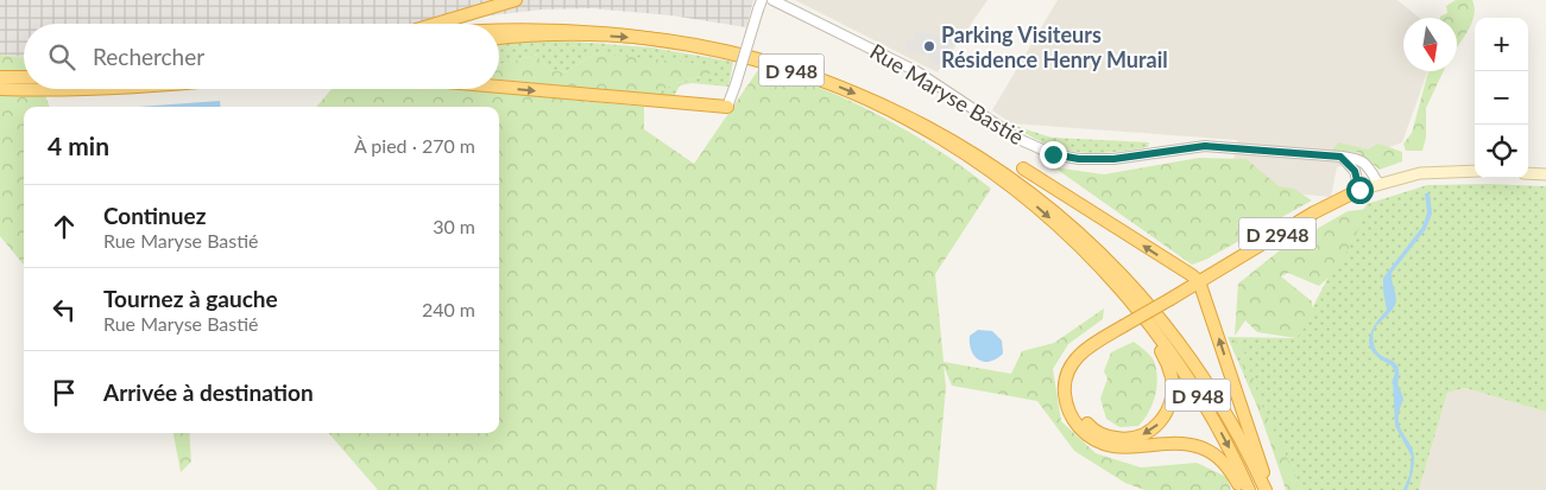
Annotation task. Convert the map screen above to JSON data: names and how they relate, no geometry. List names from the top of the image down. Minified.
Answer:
{"streets":{"highway":["D 948","D 2948"],"street":["Rue Maryse Bastié"]},"crossings":[["D 948","D 2948"],["Rue Maryse Bastié","D 2948"]],"places":["Parking Visiteurs Résidence Henry Murail"],"north":"bottom","page":{"map_buttons":["+","−"],"search":"Rechercher","heading":["4 min","À pied · 270 m"],"list":[["Continuez","Rue Maryse Bastié","30 m"],["Tournez à gauche","Rue Maryse Bastié","240 m"],"Arrivée à destination"]}}
